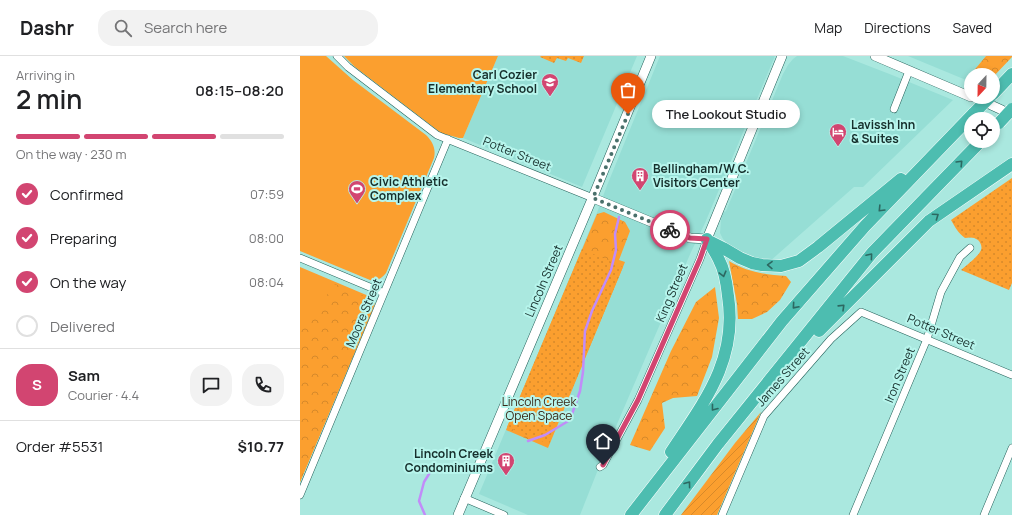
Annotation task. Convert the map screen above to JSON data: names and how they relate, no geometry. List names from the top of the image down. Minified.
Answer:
{"streets":{"street":["Potter Street","Lincoln Street","King Street","Moore Street","Iron Street","James Street"]},"crossings":[["Potter Street","Lincoln Street"],["Potter Street","King Street"],["Potter Street","Moore Street"],["Potter Street","Iron Street"],["Potter Street","James Street"]],"parks":["Lincoln Creek Open Space"],"places":{"school or university":["Carl Cozier Elementary School"],"other":["The Lookout Studio"],"hotel":["Lavissh Inn & Suites"],"building":["Bellingham/W.C. Visitors Center","Lincoln Creek Condominiums"],"sports":["Civic Athletic Complex"]},"north":"bottom","page":{"header":"Dashr","search":"Search here","nav":["Map","Directions","Saved"],"heading":["2 min","Arriving in","08:15–08:20"],"panel":["Sam","Courier · 4.4","Order #5531","$10.77"],"bubble":"The Lookout Studio","bar":"On the way · 230 m","list":[["Confirmed","07:59"],["Preparing","08:00"],["On the way","08:04"],"Delivered"],"round":"S"}}
